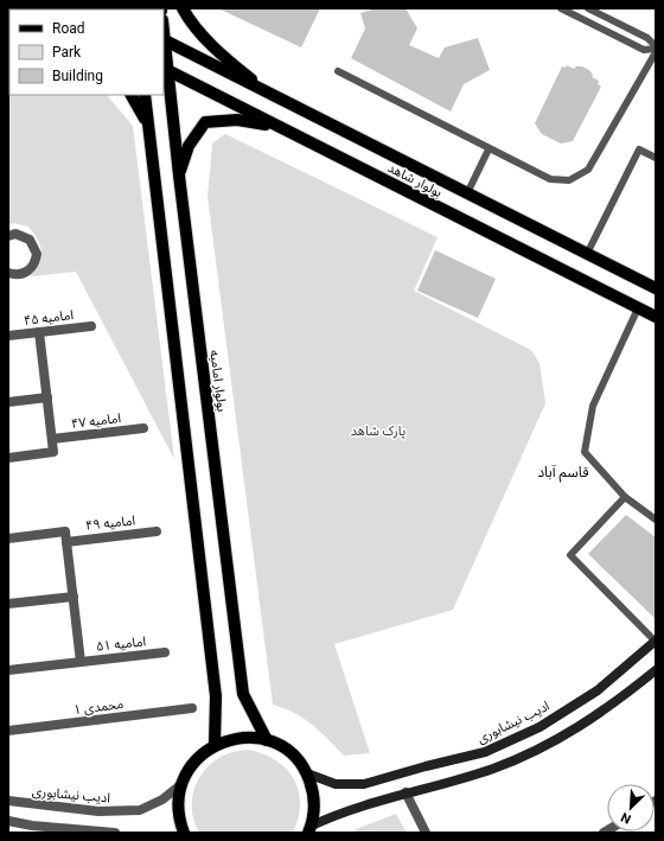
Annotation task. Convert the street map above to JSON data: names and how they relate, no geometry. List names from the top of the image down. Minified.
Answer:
{"streets":{"main road":["بولوار شاهد","بولوار امامیه","ادیب نیشابوری"],"street":["امامیه ۴۵","امامیه ۴۷","امامیه ۴۹","امامیه ۵۱","محمدی ۱"]},"crossings":[["بولوار شاهد","بولوار امامیه"]],"districts":["قاسم آباد"],"parks":["پارک شاهد"],"legend":["Road","Park","Building"],"north":"bottom left"}
